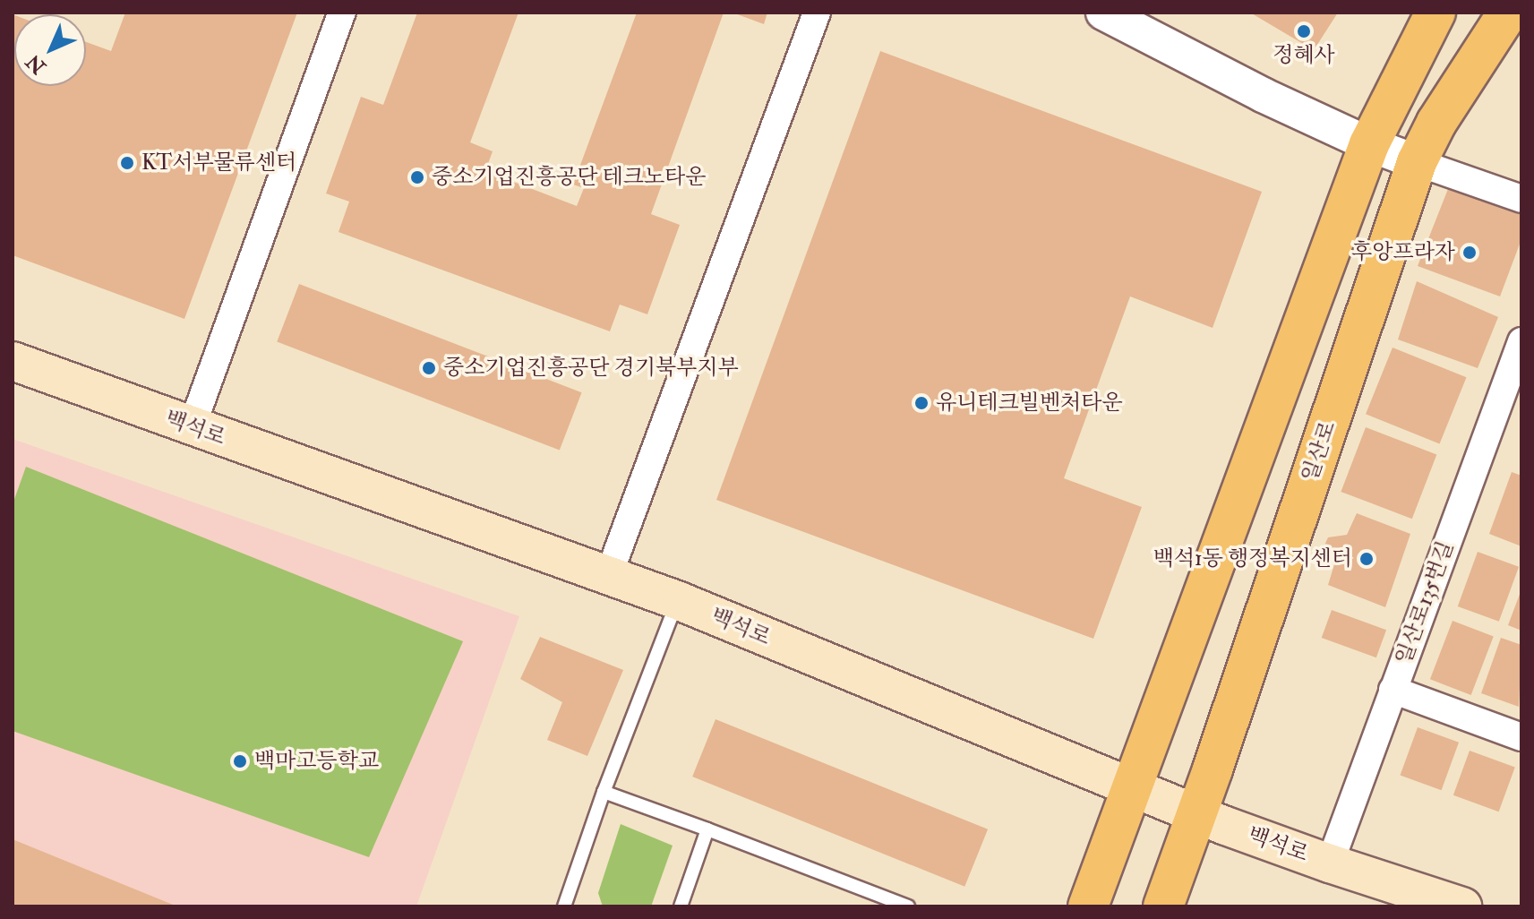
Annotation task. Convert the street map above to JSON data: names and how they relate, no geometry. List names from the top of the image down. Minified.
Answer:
{"streets":{"main road":["백석로","일산로"],"street":["일산로135번길"]},"crossings":[["백석로","일산로"],["백석로","일산로135번길"]],"places":["정혜사","KT서부물류센터","중소기업진흥공단 테크노타운","후앙프라자","중소기업진흥공단 경기북부지부","유니테크빌벤처타운","백석1동 행정복지센터","백마고등학교"],"north":"bottom left"}
